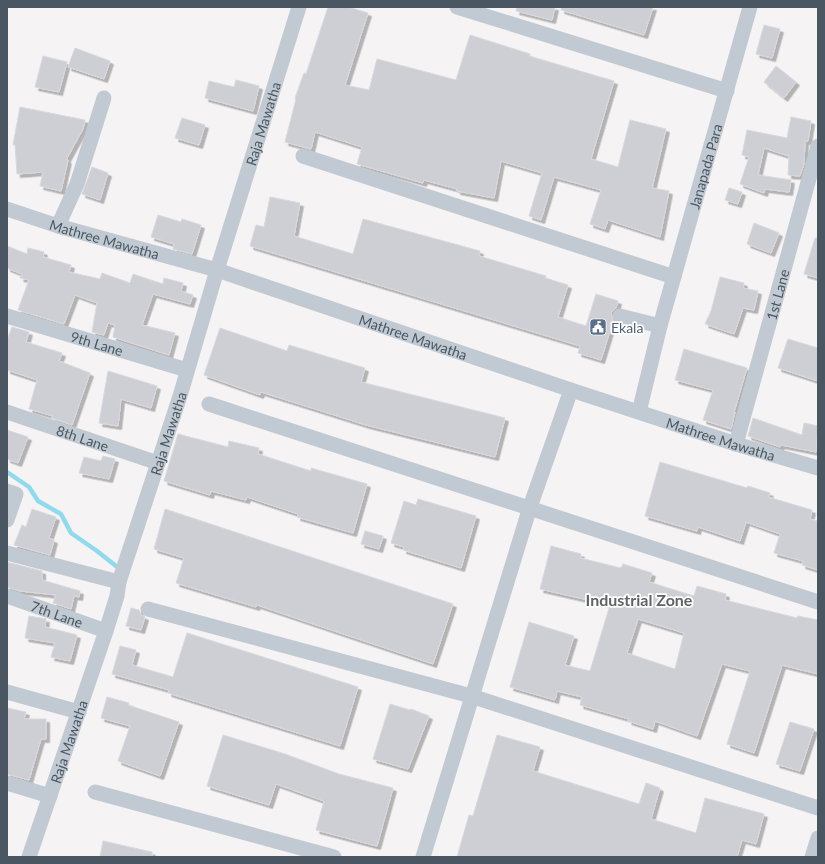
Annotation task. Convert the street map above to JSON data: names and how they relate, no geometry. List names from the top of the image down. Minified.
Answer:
{"streets":{"street":["Raja Mawatha","Janapada Para","Mathree Mawatha","1st Lane","9th Lane","8th Lane","7th Lane"]},"crossings":[["Raja Mawatha","Mathree Mawatha"],["Raja Mawatha","9th Lane"],["Raja Mawatha","8th Lane"],["Raja Mawatha","7th Lane"],["Janapada Para","Mathree Mawatha"],["Mathree Mawatha","1st Lane"]],"districts":["Industrial Zone"],"places":{"public building":["Ekala"]}}
